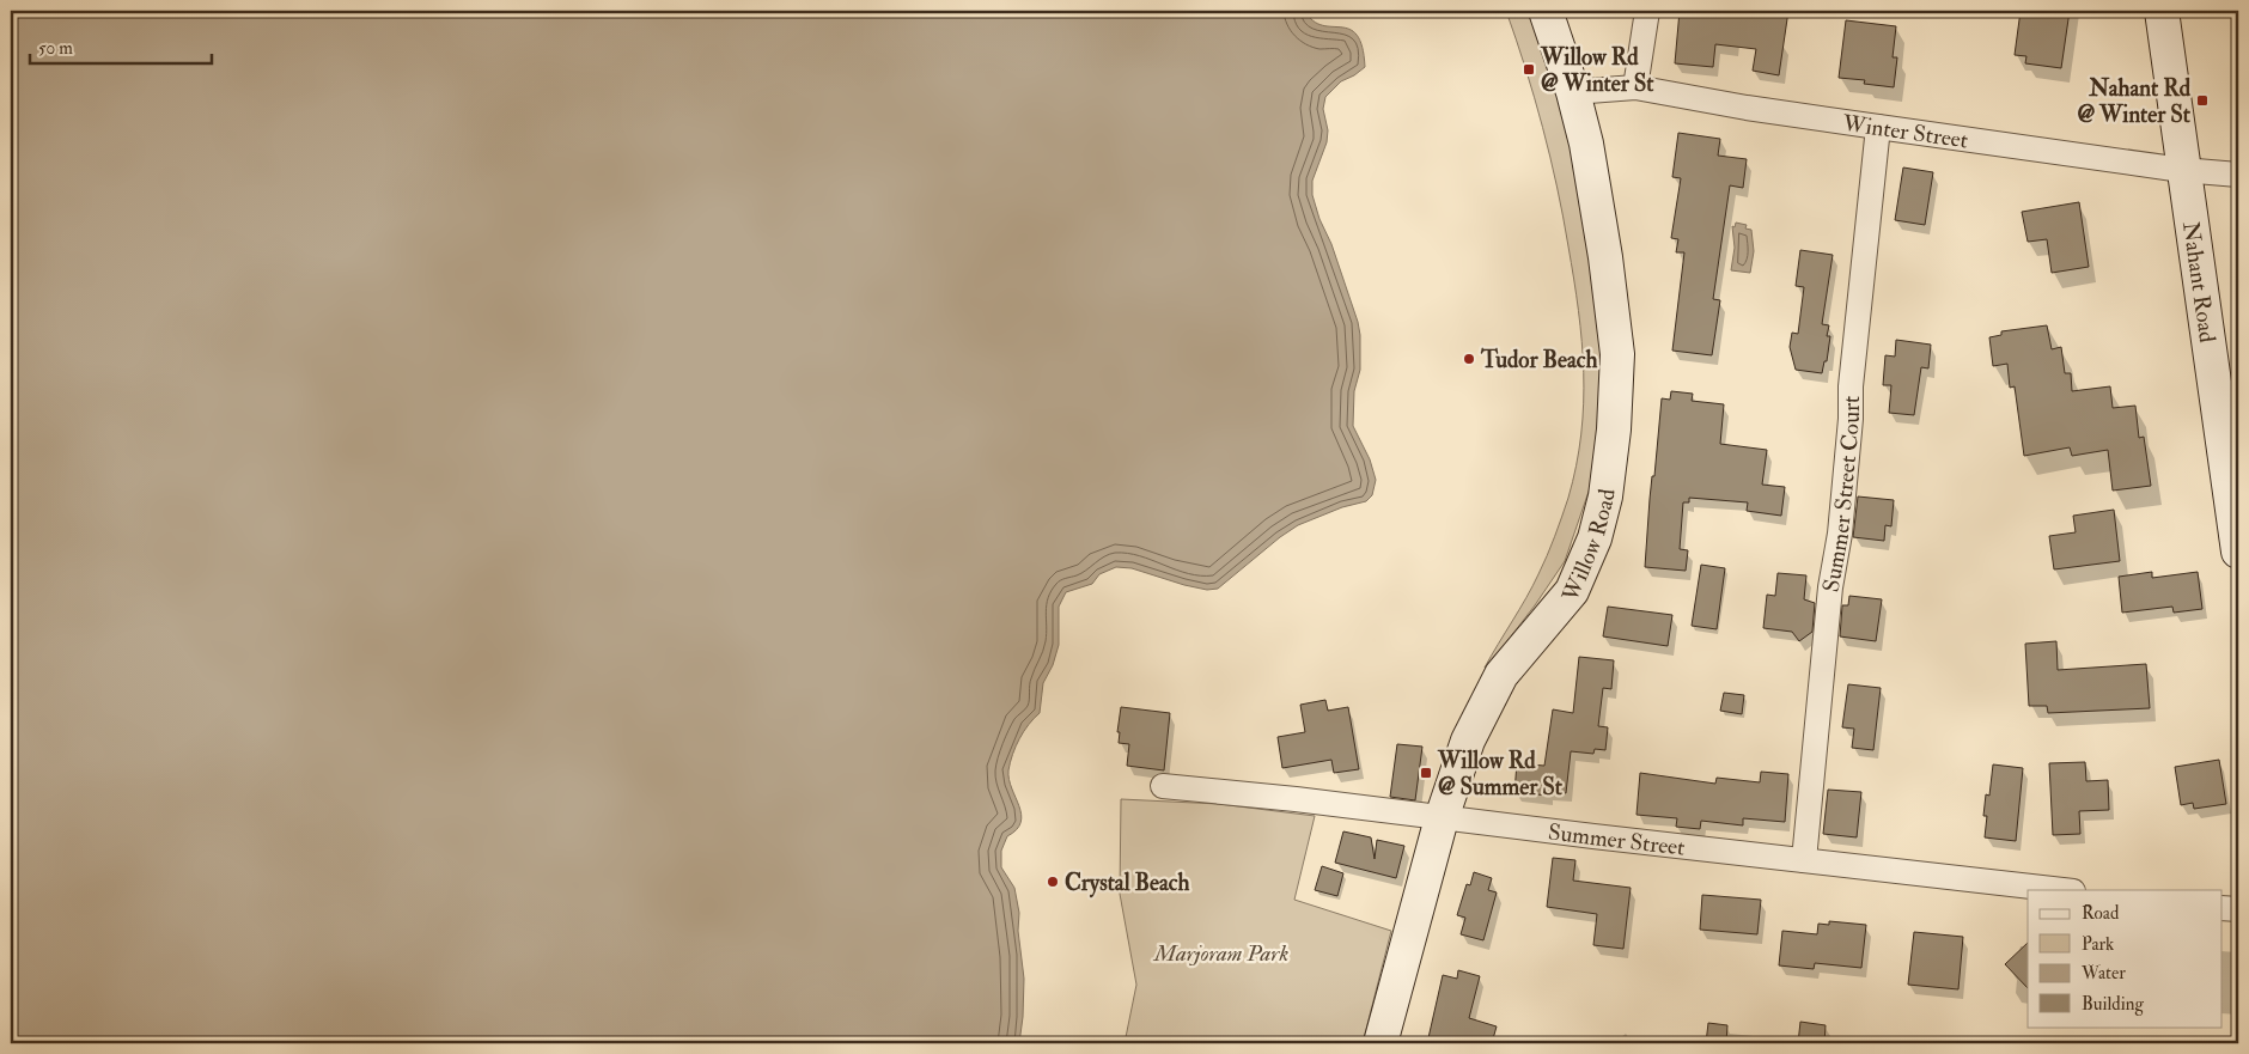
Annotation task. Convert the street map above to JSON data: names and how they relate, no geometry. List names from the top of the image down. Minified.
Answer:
{"streets":{"main road":["Nahant Road","Willow Road"],"street":["Winter Street","Summer Street Court","Summer Street"]},"crossings":[["Winter Street","Nahant Road"],["Winter Street","Summer Street Court"],["Winter Street","Willow Road"],["Summer Street Court","Summer Street"],["Willow Road","Summer Street"]],"parks":["Marjoram Park"],"places":{"transit":["Willow Rd @ Winter St","Nahant Rd @ Winter St","Willow Rd @ Summer St"],"other":["Tudor Beach","Crystal Beach"]},"legend":["Road","Park","Water","Building"],"scale_bar":"50 m"}
